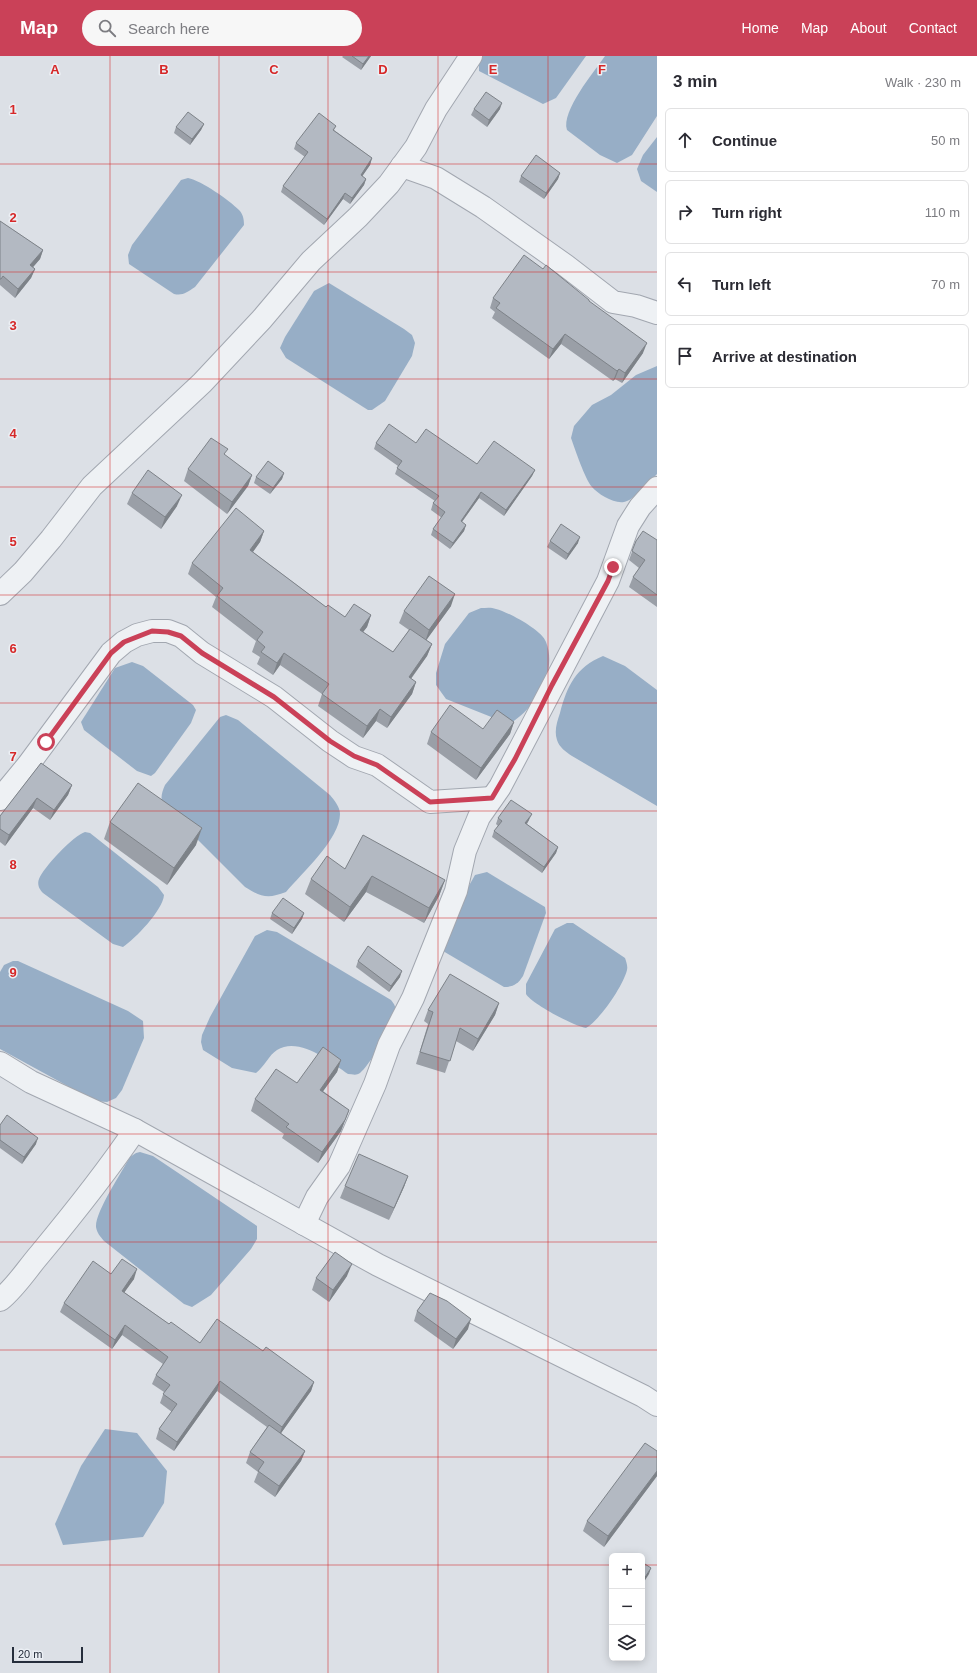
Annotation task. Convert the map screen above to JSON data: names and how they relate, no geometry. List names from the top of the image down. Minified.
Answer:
{"scale_bar":"20 m","page":{"header":"Map","search":"Search here","nav":["Home","Map","About","Contact"],"heading":["3 min","Walk · 230 m"],"list":[["Continue","50 m"],["Turn right","110 m"],["Turn left","70 m"],"Arrive at destination"],"map_buttons":["+","−"],"scale":"20 m"},"grid":{"columns":["A","B","C","D","E","F"],"rows":["1","2","3","4","5","6","7","8","9"]}}
